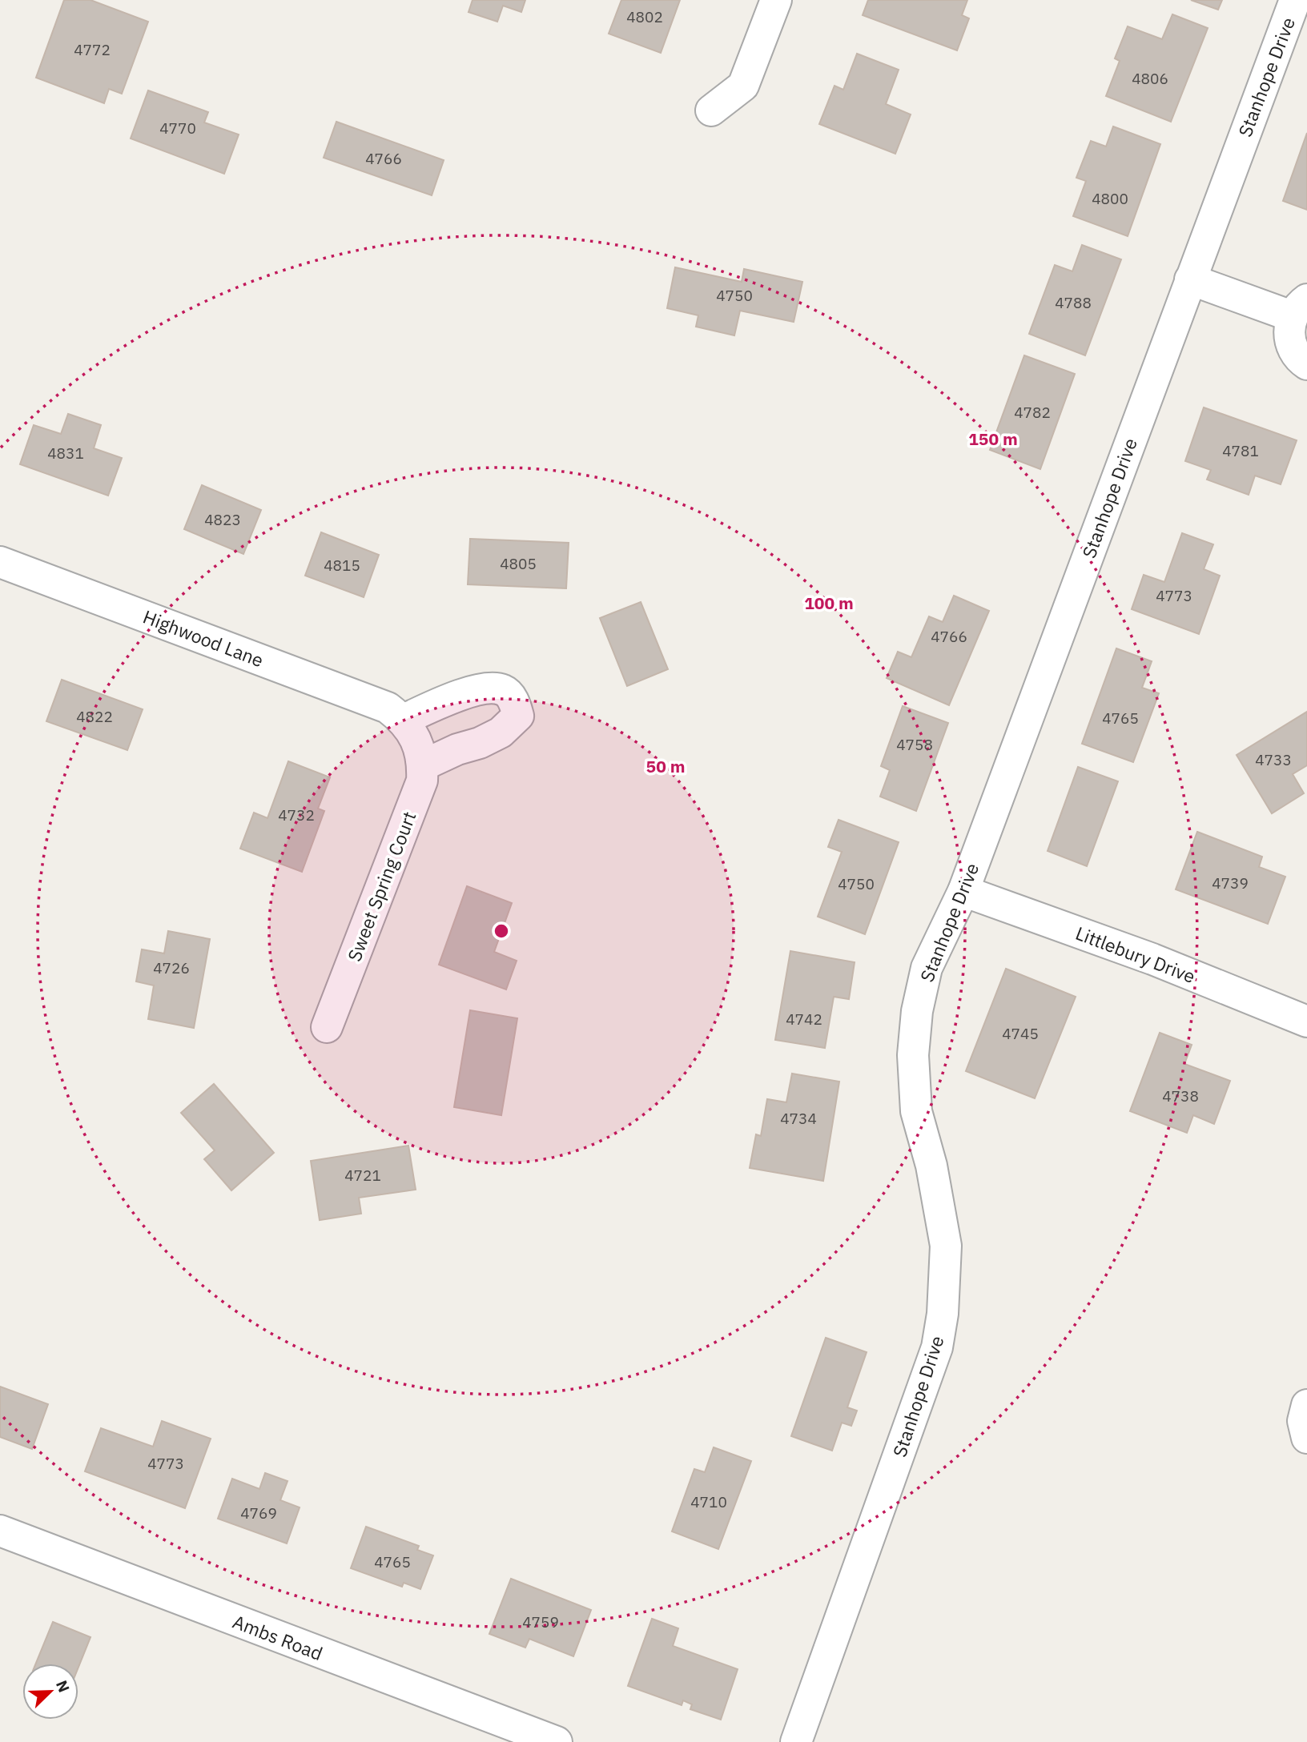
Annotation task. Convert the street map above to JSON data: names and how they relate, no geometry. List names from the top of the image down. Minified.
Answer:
{"streets":{"street":["Stanhope Drive","Highwood Lane","Sweet Spring Court","Littlebury Drive","Ambs Road"]},"crossings":[["Stanhope Drive","Littlebury Drive"],["Highwood Lane","Sweet Spring Court"]],"house_numbers":["4802","4772","4806","4770","4766","4800","4750","4788","4782","4781","4831","4823","4805","4815","4773","4766","4822","4765","4758","4733","4732","4739","4750","4726","4742","4745","4738","4734","4721","4773","4710","4769","4765","4759"],"north":"top right","rings":["150 m","100 m","50 m"]}
